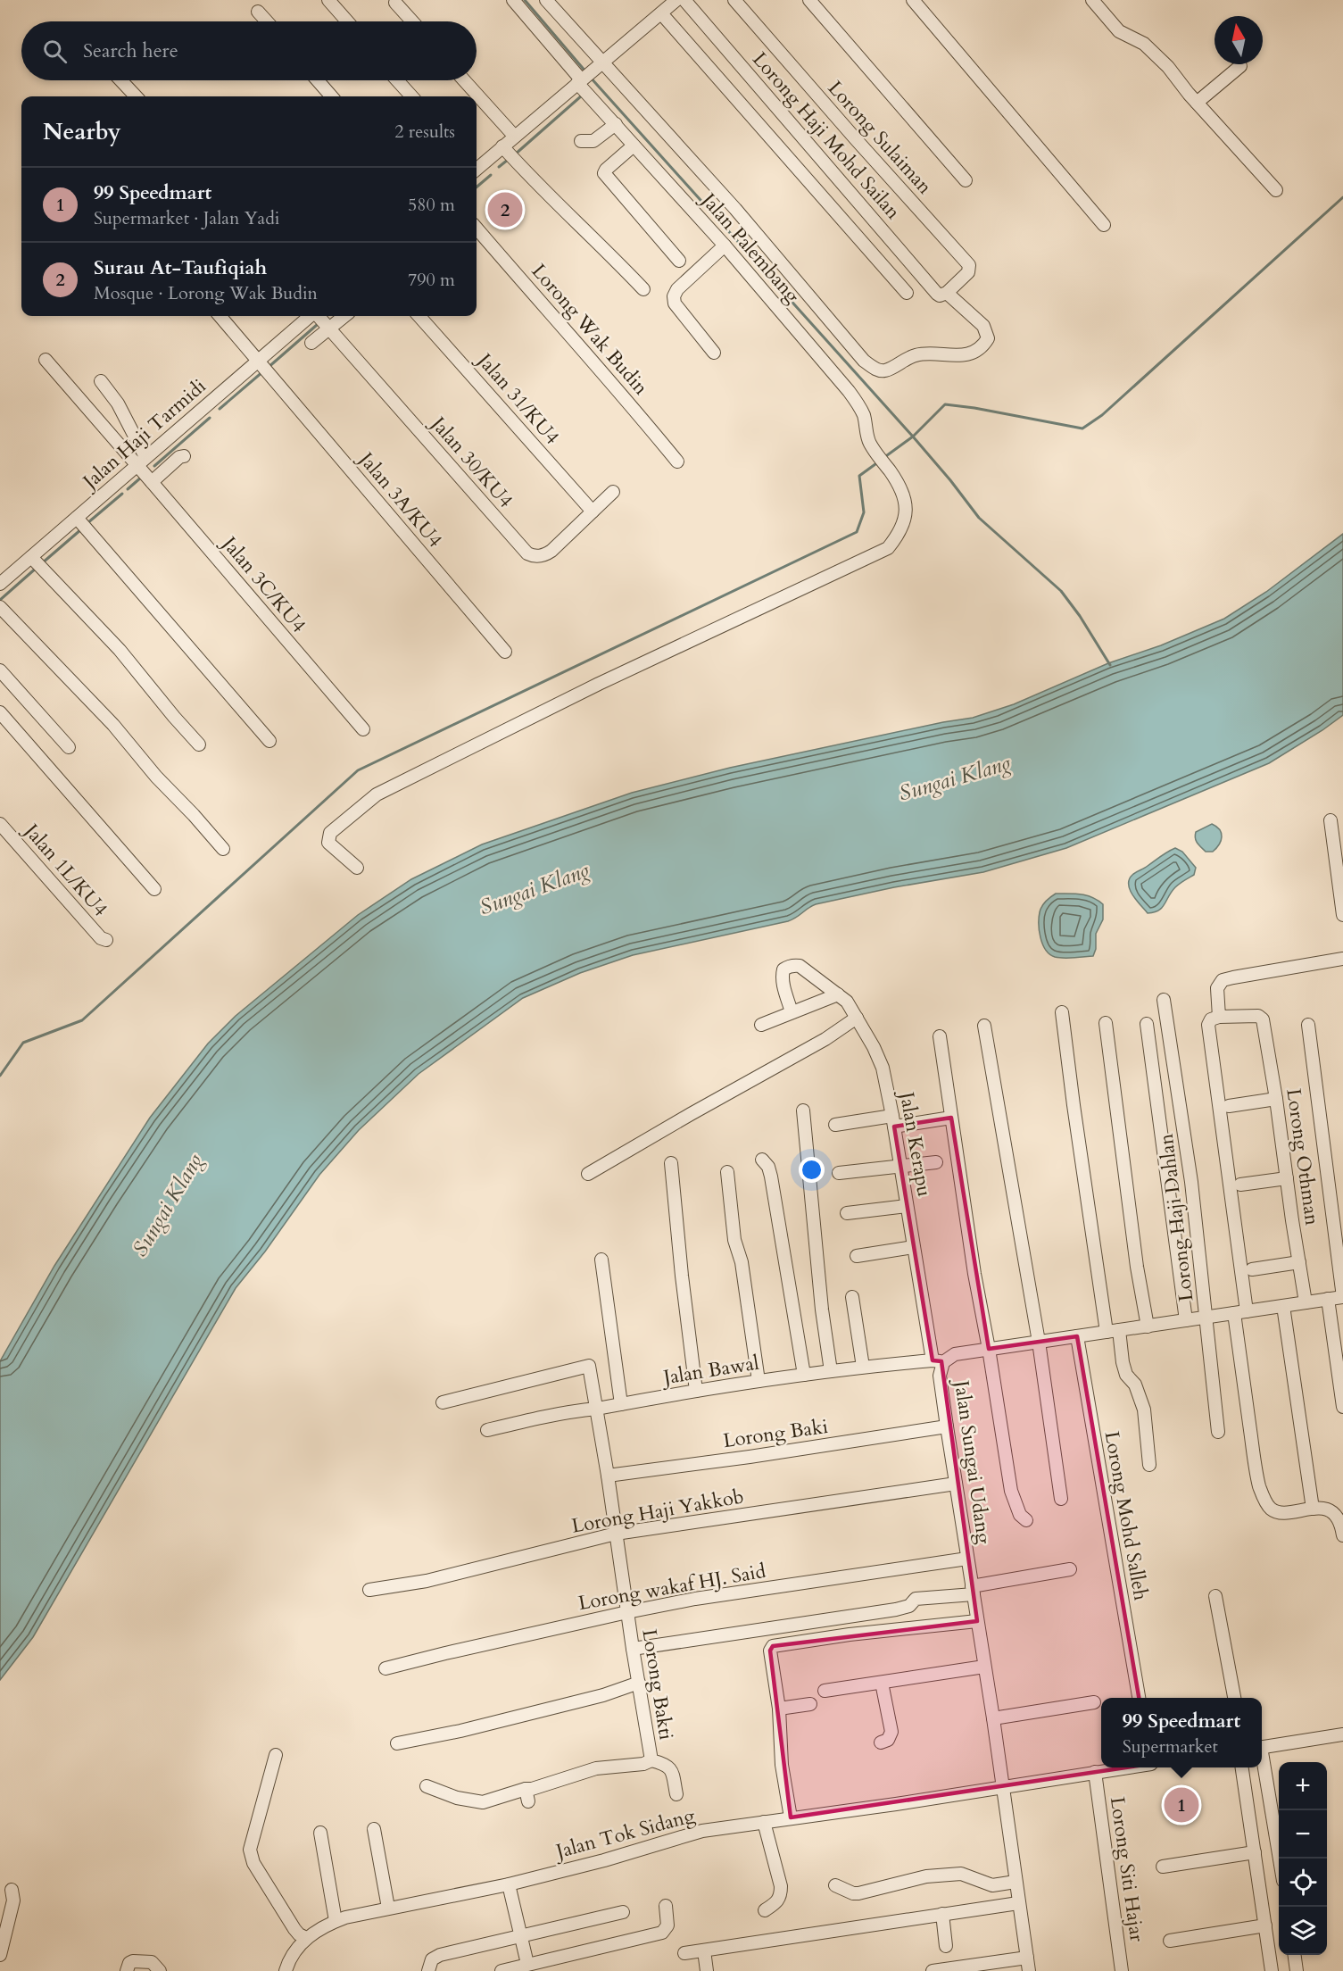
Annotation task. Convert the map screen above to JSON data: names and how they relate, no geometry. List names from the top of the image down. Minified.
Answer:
{"streets":{"street":["Lorong Haji Mohd Sailan","Lorong Sulaiman","Jalan Palembang","Lorong Wak Budin","Jalan 31/KU4","Jalan Haji Tarmidi","Jalan 30/KU4","Jalan 3A/KU4","Jalan 3C/KU4","Jalan 1L/KU4","Jalan Kerapu","Lorong Othman","Lorong Haji Dahlan","Jalan Bawal","Lorong Baki","Jalan Sungai Udang","Lorong Haji Yakkob","Lorong Mohd Salleh","Lorong wakaf HJ. Said","Lorong Bakti","Jalan Tok Sidang","Lorong Siti Hajar"]},"crossings":[["Lorong Haji Mohd Sailan","Lorong Sulaiman"],["Jalan 31/KU4","Jalan 30/KU4"],["Jalan Haji Tarmidi","Jalan 3A/KU4"],["Jalan Haji Tarmidi","Jalan 3C/KU4"],["Jalan Kerapu","Jalan Bawal"],["Jalan Kerapu","Jalan Sungai Udang"],["Lorong Othman","Jalan Sungai Udang"],["Lorong Haji Dahlan","Jalan Sungai Udang"],["Jalan Bawal","Jalan Sungai Udang"],["Jalan Bawal","Lorong Bakti"],["Lorong Baki","Jalan Sungai Udang"],["Lorong Baki","Lorong Bakti"],["Jalan Sungai Udang","Lorong Haji Yakkob"],["Jalan Sungai Udang","Lorong Mohd Salleh"],["Jalan Sungai Udang","Lorong wakaf HJ. Said"],["Jalan Sungai Udang","Jalan Tok Sidang"],["Lorong Haji Yakkob","Lorong Bakti"],["Lorong wakaf HJ. Said","Lorong Bakti"],["Jalan Tok Sidang","Lorong Siti Hajar"]],"water":["Sungai Klang"],"north":"top","page":{"search":"Search here","heading":["Nearby","2 results"],"list":[{"mark":"1","name":"99 Speedmart","note":"Supermarket · Jalan Yadi","value":"580 m"},{"mark":"2","name":"Surau At-Taufiqiah","note":"Mosque · Lorong Wak Budin","value":"790 m"}],"pins":["2","1"],"popup":["99 Speedmart","Supermarket"],"map_buttons":["+","−"]}}
